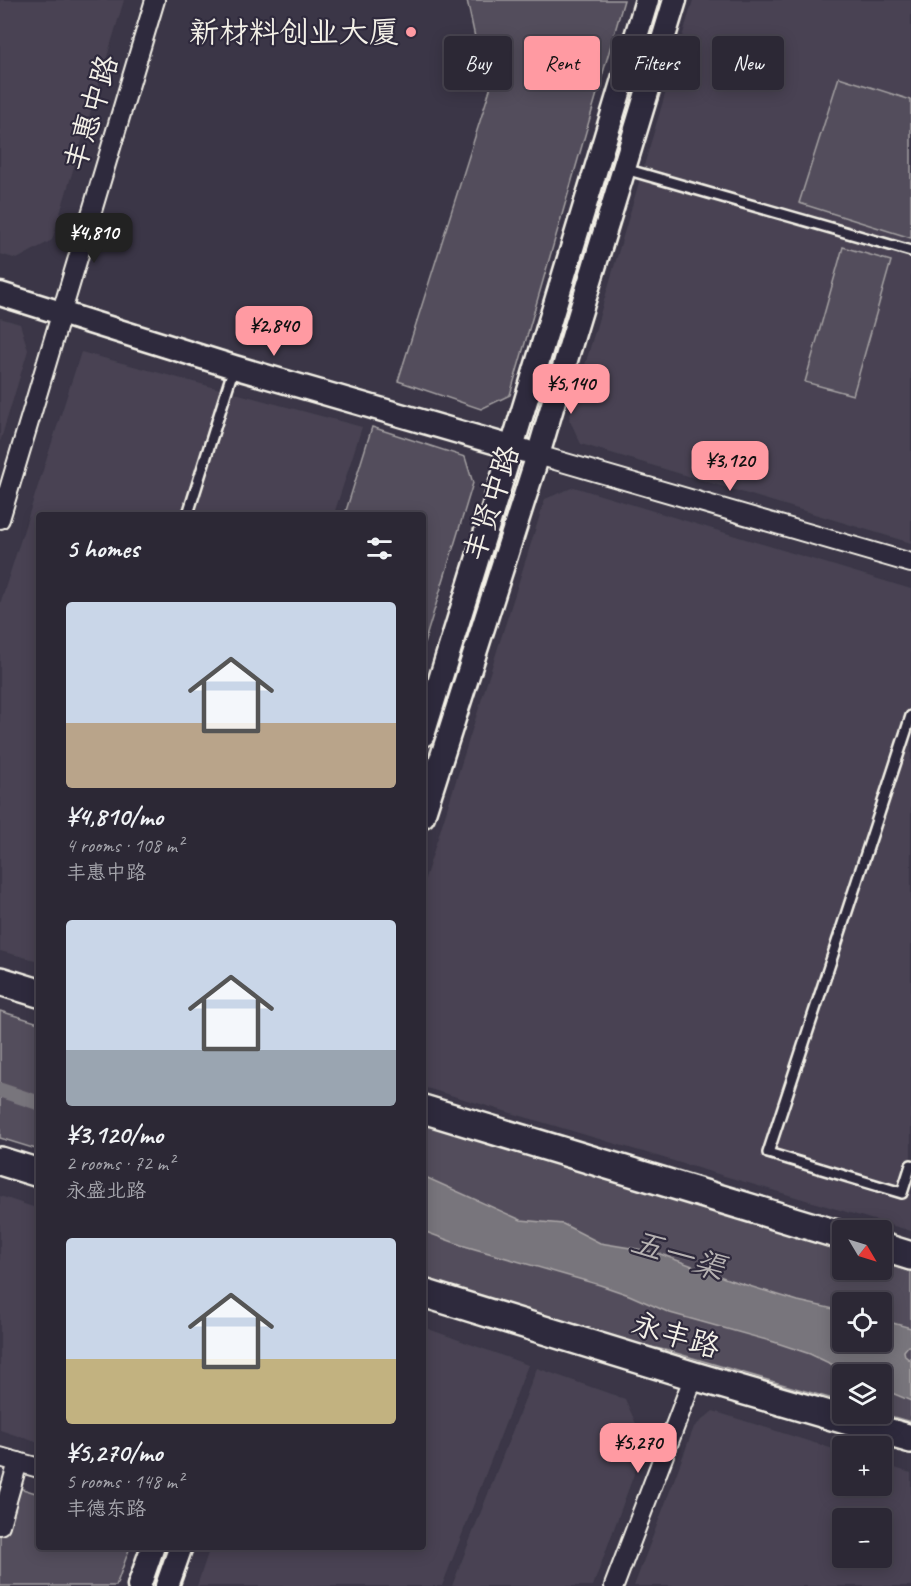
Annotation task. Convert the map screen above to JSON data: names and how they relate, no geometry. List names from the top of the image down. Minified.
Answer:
{"streets":{"main road":["永丰路"],"street":["丰惠中路","丰贤中路"]},"water":["五一渠"],"places":["新材料创业大厦"],"north":"bottom right","page":{"chip":["Buy","Rent","Filters","New"],"price":["¥4,810","¥2,840","¥5,140","¥3,120","¥5,270"],"heading":"5 homes","list":[{"name":"¥4,810/mo","note":"4 rooms · 108 m² · 丰惠中路"},{"name":"¥3,120/mo","note":"2 rooms · 72 m² · 永盛北路"},{"name":"¥5,270/mo","note":"5 rooms · 148 m² · 丰德东路"}],"map_buttons":["+","−"]}}
